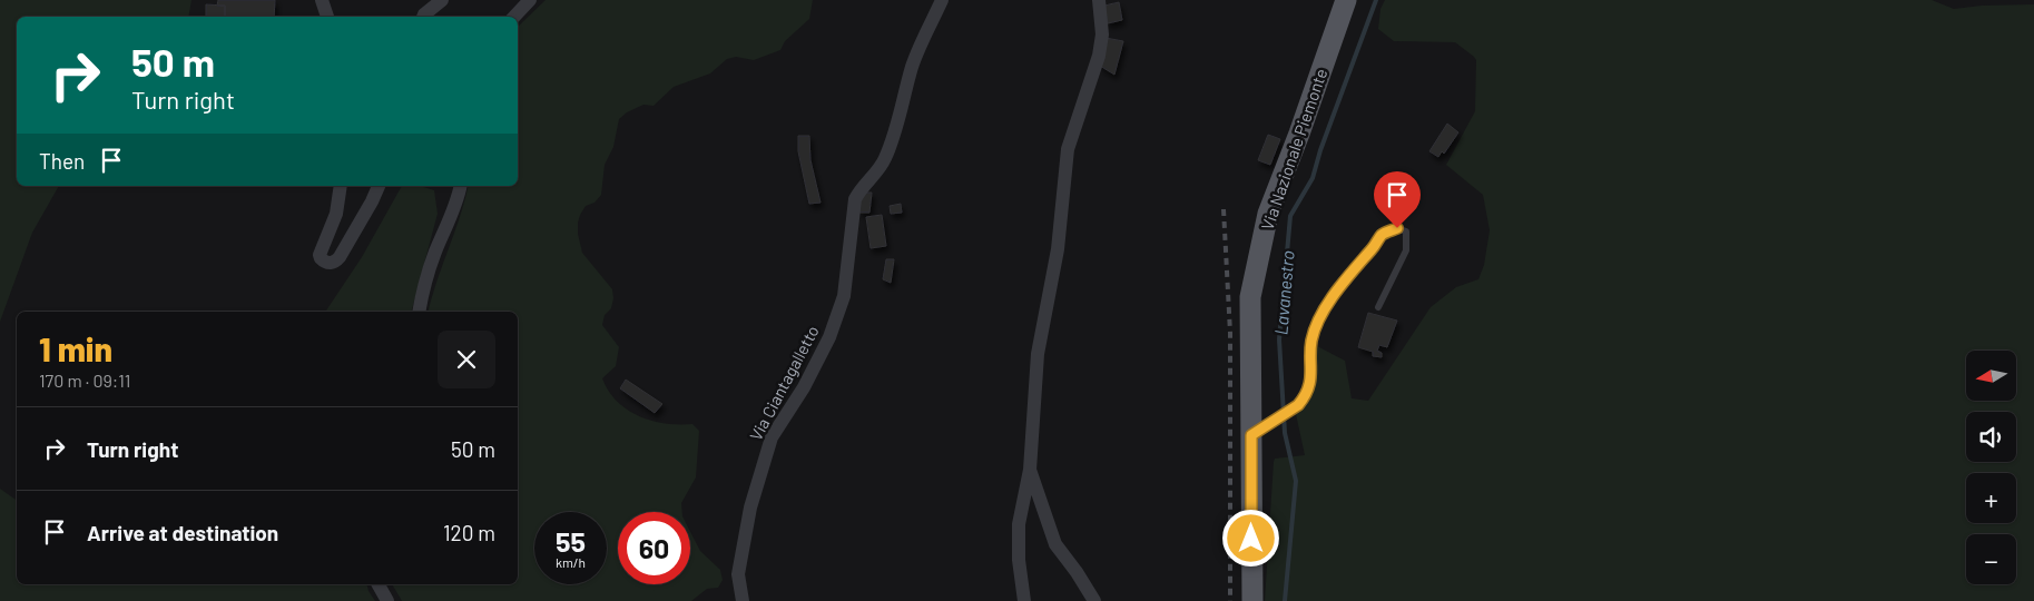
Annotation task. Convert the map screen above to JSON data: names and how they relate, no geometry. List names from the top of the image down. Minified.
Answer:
{"streets":{"main road":["Via Nazionale Piemonte"],"street":["Via Ciantagalletto"]},"water":["Lavanestro"],"north":"left","page":{"turn":["50 m","Turn right"],"then":"Then","heading":["1 min","170 m · 09:11"],"map_buttons":["+","−"],"list":[{"name":"Turn right","value":"50 m"},{"name":"Arrive at destination","value":"120 m"}],"speed":"55 km/h","limit":"60"}}
